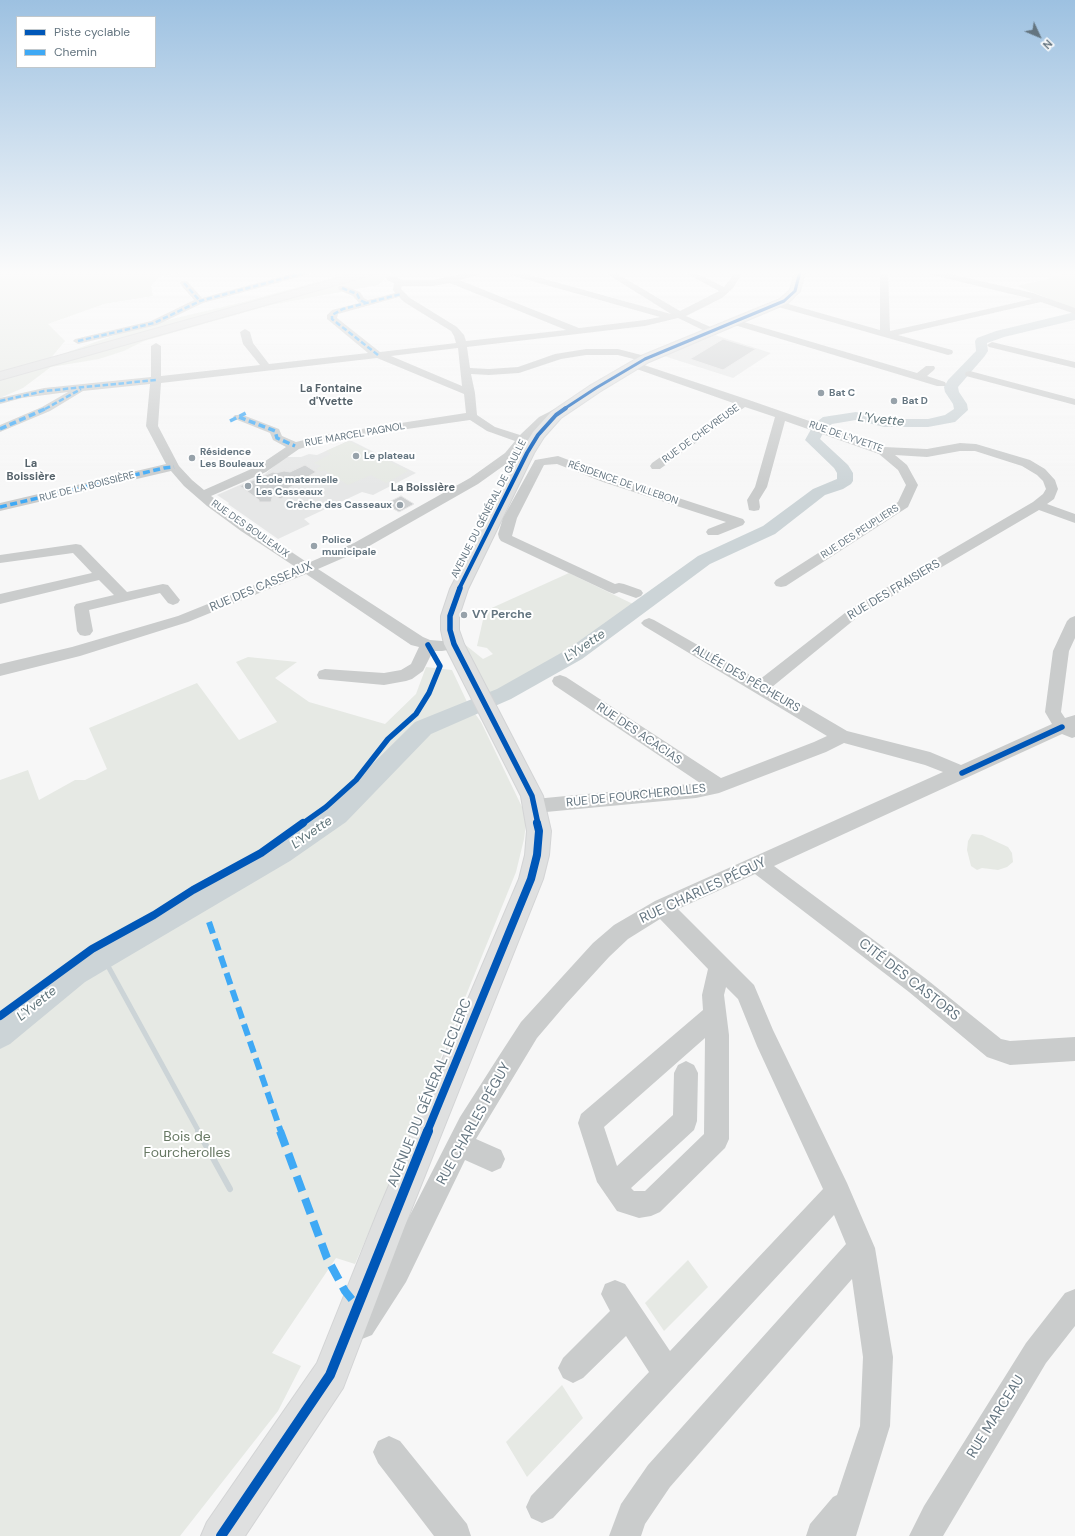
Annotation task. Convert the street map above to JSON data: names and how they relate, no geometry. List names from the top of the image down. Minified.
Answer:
{"streets":{"main road":["AVENUE DU GÉNÉRAL DE GAULLE","AVENUE DU GÉNÉRAL LECLERC"],"street":["RUE DE CHEVREUSE","RUE MARCEL PAGNOL","RUE DE L'YVETTE","RÉSIDENCE DE VILLEBON","RUE DE LA BOISSIÈRE","RUE DES BOULEAUX","RUE DES PEUPLIERS","RUE DES CASSEAUX","RUE DES FRAISIERS","ALLÉE DES PÊCHEURS","RUE DES ACACIAS","RUE DE FOURCHEROLLES","RUE CHARLES PÉGUY","CITÉ DES CASTORS","RUE MARCEAU"]},"crossings":[["RUE DE CHEVREUSE","RUE DE L'YVETTE"],["RUE MARCEL PAGNOL","RUE DES BOULEAUX"],["RUE DE L'YVETTE","AVENUE DU GÉNÉRAL DE GAULLE"],["RUE DE L'YVETTE","RUE DES PEUPLIERS"],["RUE DE L'YVETTE","RUE DES FRAISIERS"],["RÉSIDENCE DE VILLEBON","AVENUE DU GÉNÉRAL DE GAULLE"],["RUE DE LA BOISSIÈRE","RUE DES BOULEAUX"],["AVENUE DU GÉNÉRAL DE GAULLE","RUE DES BOULEAUX"],["AVENUE DU GÉNÉRAL DE GAULLE","RUE DES CASSEAUX"],["AVENUE DU GÉNÉRAL DE GAULLE","AVENUE DU GÉNÉRAL LECLERC"],["RUE DES BOULEAUX","RUE DES CASSEAUX"],["RUE DES BOULEAUX","AVENUE DU GÉNÉRAL LECLERC"],["RUE DES FRAISIERS","ALLÉE DES PÊCHEURS"],["ALLÉE DES PÊCHEURS","RUE DE FOURCHEROLLES"],["RUE DES ACACIAS","RUE DE FOURCHEROLLES"],["RUE DE FOURCHEROLLES","AVENUE DU GÉNÉRAL LECLERC"],["RUE CHARLES PÉGUY","CITÉ DES CASTORS"],["RUE CHARLES PÉGUY","AVENUE DU GÉNÉRAL LECLERC"]],"districts":["La Fontaine d'Yvette","La Boissière","La Boissière"],"water":["L'Yvette"],"parks":["Bois de Fourcherolles"],"places":["Bat C","Bat D","Le plateau","Résidence Les Bouleaux","École maternelle Les Casseaux","Crèche des Casseaux","Police municipale","VY Perche"],"legend":["Piste cyclable","Chemin"],"north":"bottom right"}
